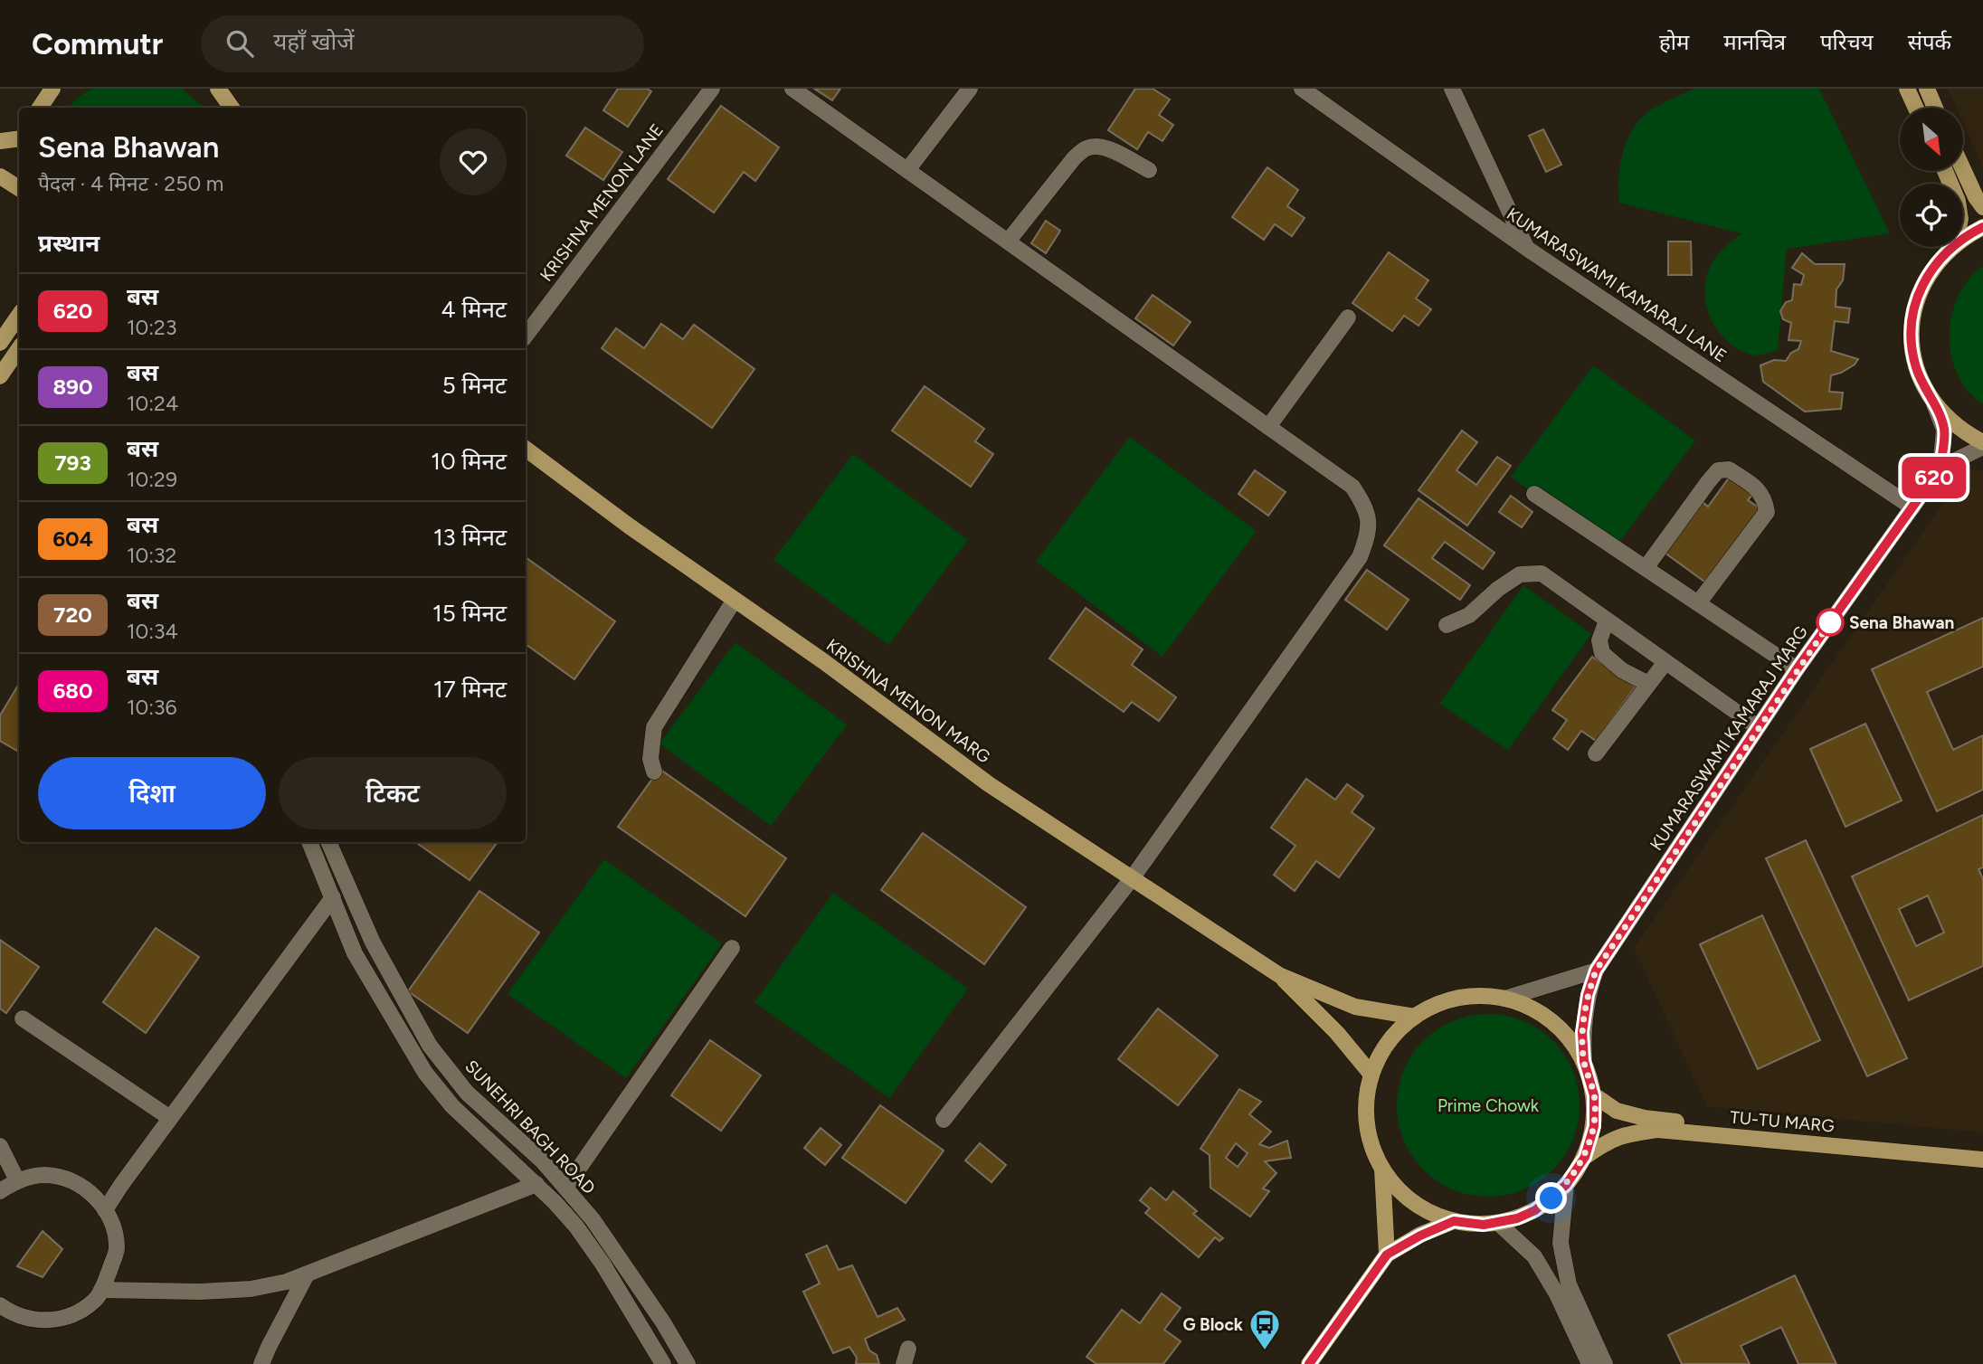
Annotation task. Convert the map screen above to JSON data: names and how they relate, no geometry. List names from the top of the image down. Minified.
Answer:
{"streets":{"main road":["KRISHNA MENON MARG","TU-TU MARG"],"street":["KRISHNA MENON LANE","KUMARASWAMI KAMARAJ LANE","KUMARASWAMI KAMARAJ MARG","SUNEHRI BAGH ROAD"]},"crossings":[["KUMARASWAMI KAMARAJ LANE","KUMARASWAMI KAMARAJ MARG"]],"parks":["Prime Chowk"],"places":{"other":["Sena Bhawan"],"bus stop":["G Block"]},"lines":["bus line 620"],"north":"bottom right","page":{"header":"Commutr","search":"यहाँ खोजें","nav":["होम","मानचित्र","परिचय","संपर्क"],"on_map":"620","heading":[["Sena Bhawan","पैदल · 4 मिनट · 250 m"],"प्रस्थान"],"list":[{"mark":"620","name":"बस","note":"10:23","value":"4 मिनट"},{"mark":"890","name":"बस","note":"10:24","value":"5 मिनट"},{"mark":"793","name":"बस","note":"10:29","value":"10 मिनट"},{"mark":"604","name":"बस","note":"10:32","value":"13 मिनट"},{"mark":"720","name":"बस","note":"10:34","value":"15 मिनट"},{"mark":"680","name":"बस","note":"10:36","value":"17 मिनट"}],"buttons":["दिशा","टिकट"]}}
